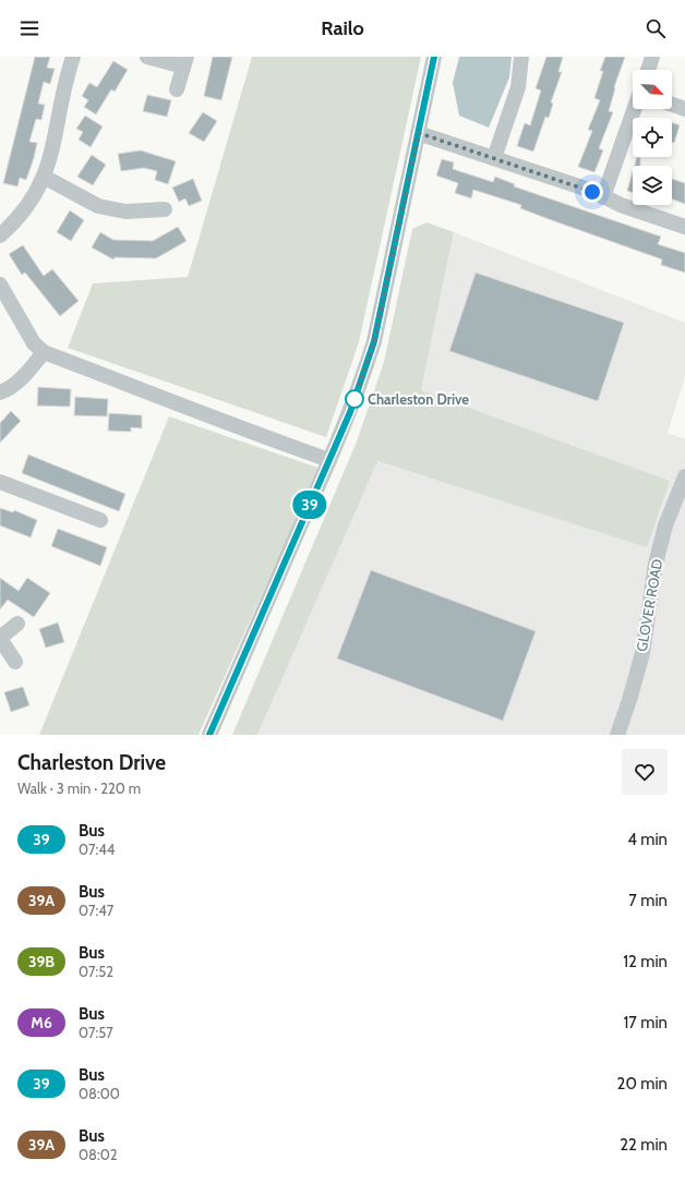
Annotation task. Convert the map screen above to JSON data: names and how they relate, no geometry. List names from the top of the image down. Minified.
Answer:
{"streets":{"street":["GLOVER ROAD"]},"places":["Charleston Drive"],"lines":["bus line 39"],"north":"bottom right","page":{"header":"Railo","on_map":"39","heading":["Charleston Drive","Walk · 3 min · 220 m"],"list":[{"mark":"39","name":"Bus","note":"07:44","value":"4 min"},{"mark":"39A","name":"Bus","note":"07:47","value":"7 min"},{"mark":"39B","name":"Bus","note":"07:52","value":"12 min"},{"mark":"M6","name":"Bus","note":"07:57","value":"17 min"},{"mark":"39","name":"Bus","note":"08:00","value":"20 min"},{"mark":"39A","name":"Bus","note":"08:02","value":"22 min"}]}}
